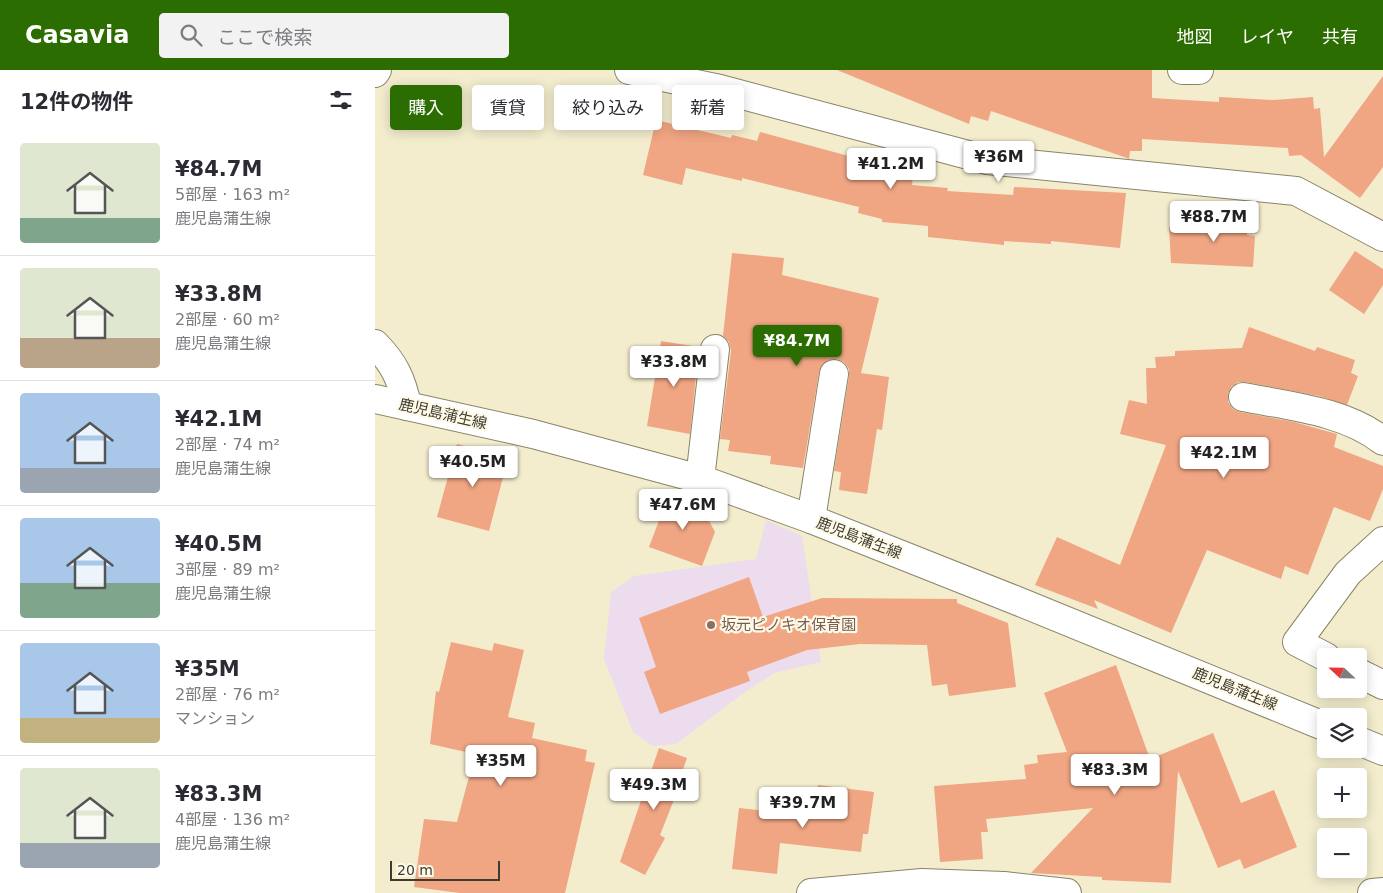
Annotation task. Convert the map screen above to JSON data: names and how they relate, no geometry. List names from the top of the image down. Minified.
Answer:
{"streets":{"street":["鹿児島蒲生線"]},"places":["坂元ピノキオ保育園"],"scale_bar":"20 m","north":"left","page":{"header":"Casavia","search":"ここで検索","nav":["地図","レイヤ","共有"],"heading":"12件の物件","chip":["購入","賃貸","絞り込み","新着"],"list":[{"name":"¥84.7M","note":"5部屋 · 163 m² · 鹿児島蒲生線"},{"name":"¥33.8M","note":"2部屋 · 60 m² · 鹿児島蒲生線"},{"name":"¥42.1M","note":"2部屋 · 74 m² · 鹿児島蒲生線"},{"name":"¥40.5M","note":"3部屋 · 89 m² · 鹿児島蒲生線"},{"name":"¥35M","note":"2部屋 · 76 m² · マンション"},{"name":"¥83.3M","note":"4部屋 · 136 m² · 鹿児島蒲生線"}],"price":["¥36M","¥41.2M","¥88.7M","¥84.7M","¥33.8M","¥42.1M","¥40.5M","¥47.6M","¥35M","¥83.3M","¥49.3M","¥39.7M"],"map_buttons":["+","−"],"scale":"20 m"}}
